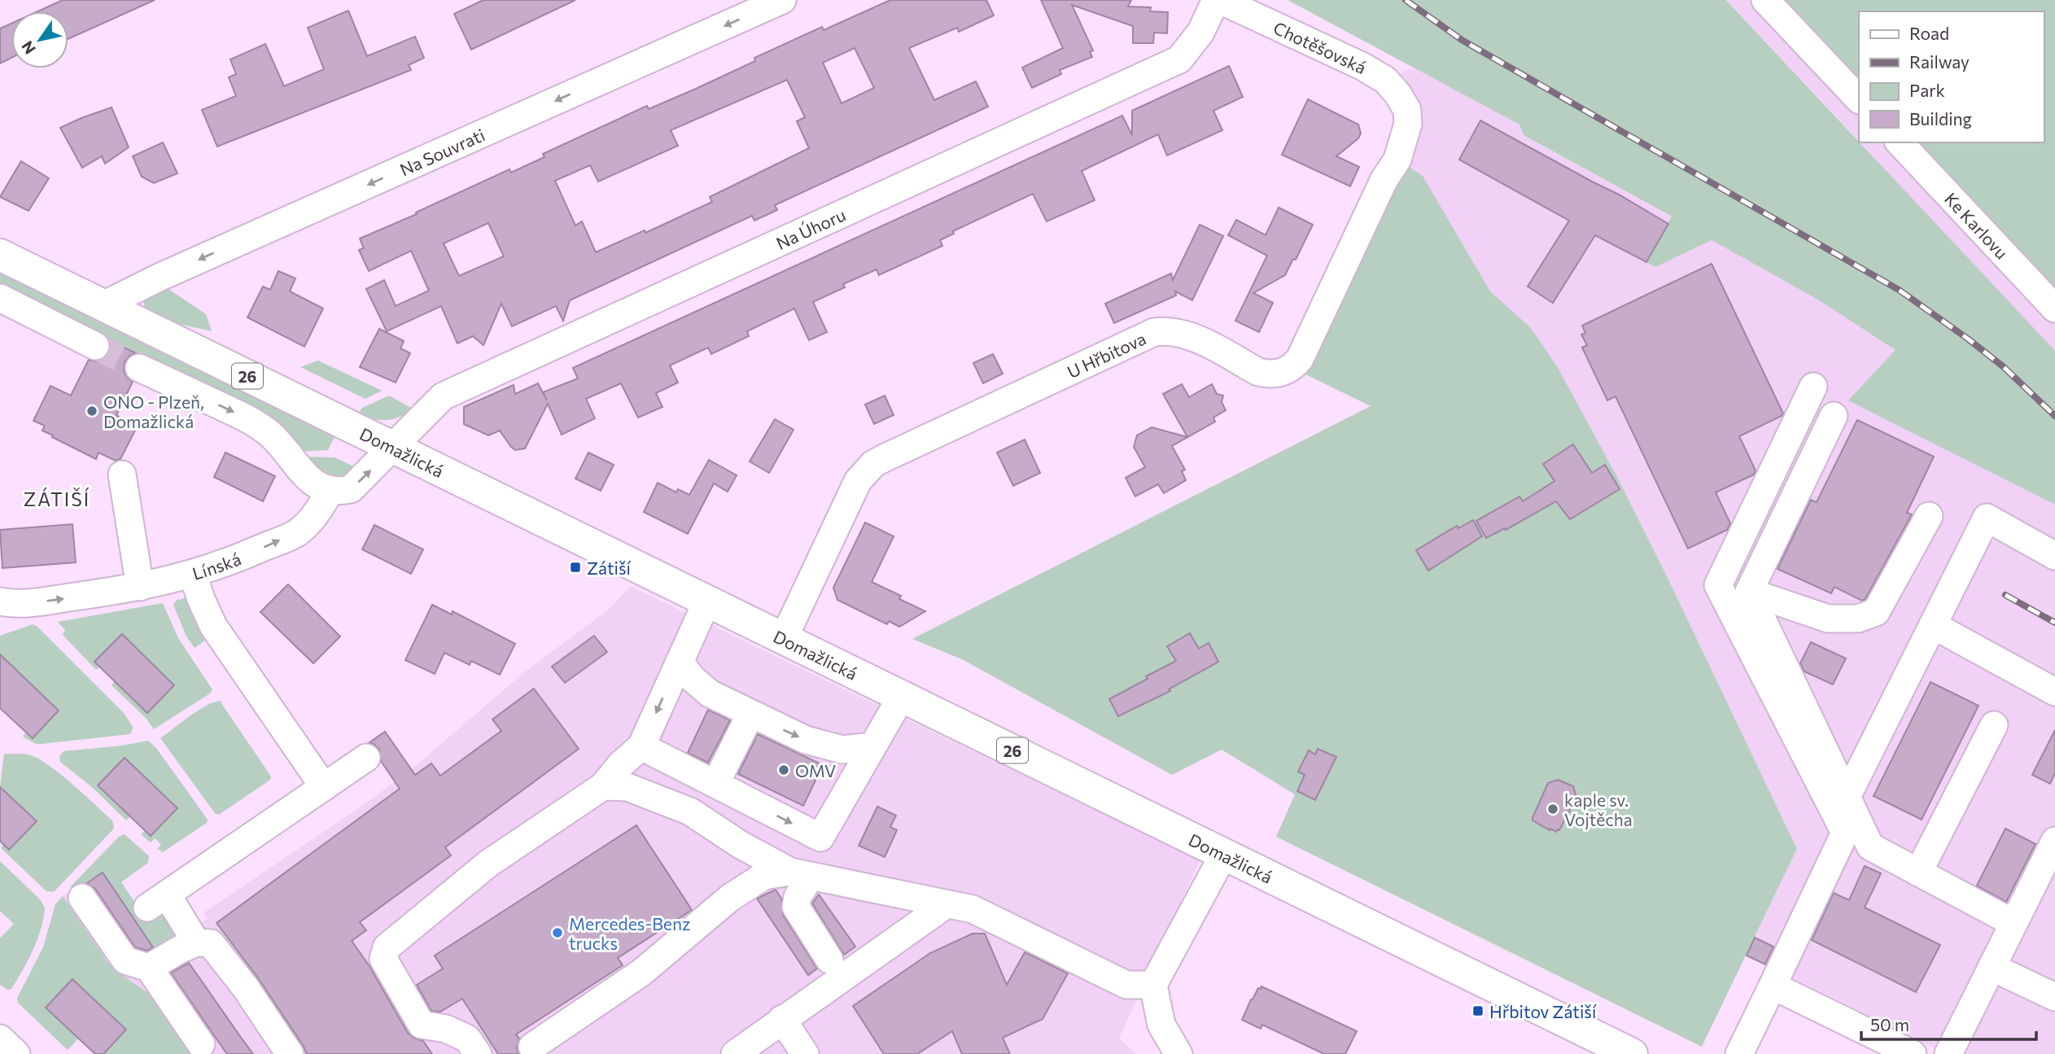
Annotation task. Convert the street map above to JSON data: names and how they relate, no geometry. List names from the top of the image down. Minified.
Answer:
{"streets":{"main road":["26","Domažlická"],"street":["Chotěšovská","Na Souvrati","Ke Karlovu","Na Úhoru","U Hřbitova","Línská"]},"crossings":[["Chotěšovská","Na Úhoru"],["Chotěšovská","U Hřbitova"],["Na Souvrati","Domažlická"],["Na Úhoru","Domažlická"],["U Hřbitova","Domažlická"]],"one_way":["Na Souvrati","Línská"],"districts":["ZÁTIŠÍ"],"places":{"other":["ONO - Plzeň, Domažlická","OMV","kaple sv. Vojtěcha","Mercedes-Benz trucks"],"transit":["Zátiší","Hřbitov Zátiší"]},"legend":["Road","Railway","Park","Building"],"scale_bar":"50 m","north":"bottom left"}
